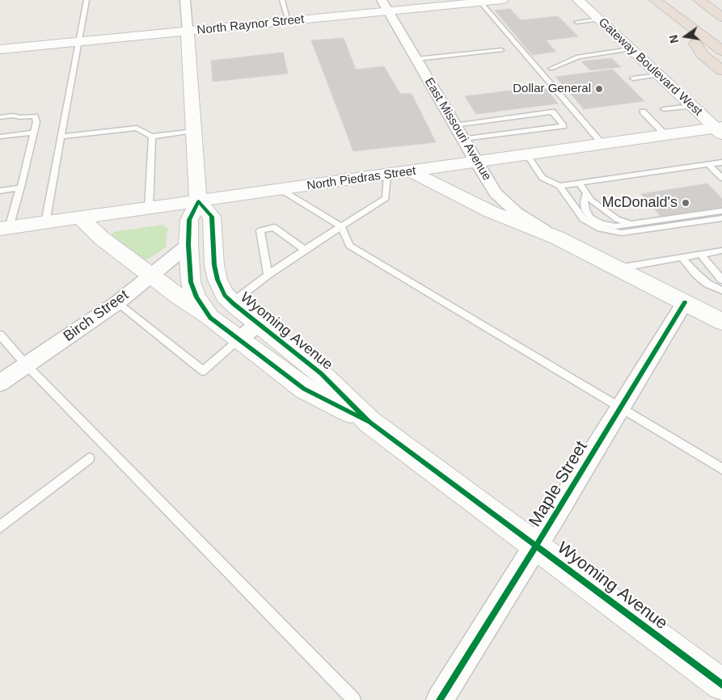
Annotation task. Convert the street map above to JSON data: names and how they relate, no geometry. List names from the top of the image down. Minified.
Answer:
{"streets":{"main road":["North Raynor Street","Gateway Boulevard West","East Missouri Avenue","North Piedras Street","Wyoming Avenue"],"street":["Birch Street","Maple Street"]},"crossings":[["North Raynor Street","East Missouri Avenue"],["North Raynor Street","Wyoming Avenue"],["Gateway Boulevard West","North Piedras Street"],["East Missouri Avenue","North Piedras Street"],["East Missouri Avenue","Maple Street"],["North Piedras Street","Wyoming Avenue"],["Birch Street","Wyoming Avenue"],["Wyoming Avenue","Maple Street"]],"places":["Dollar General","McDonald's"],"north":"left"}
